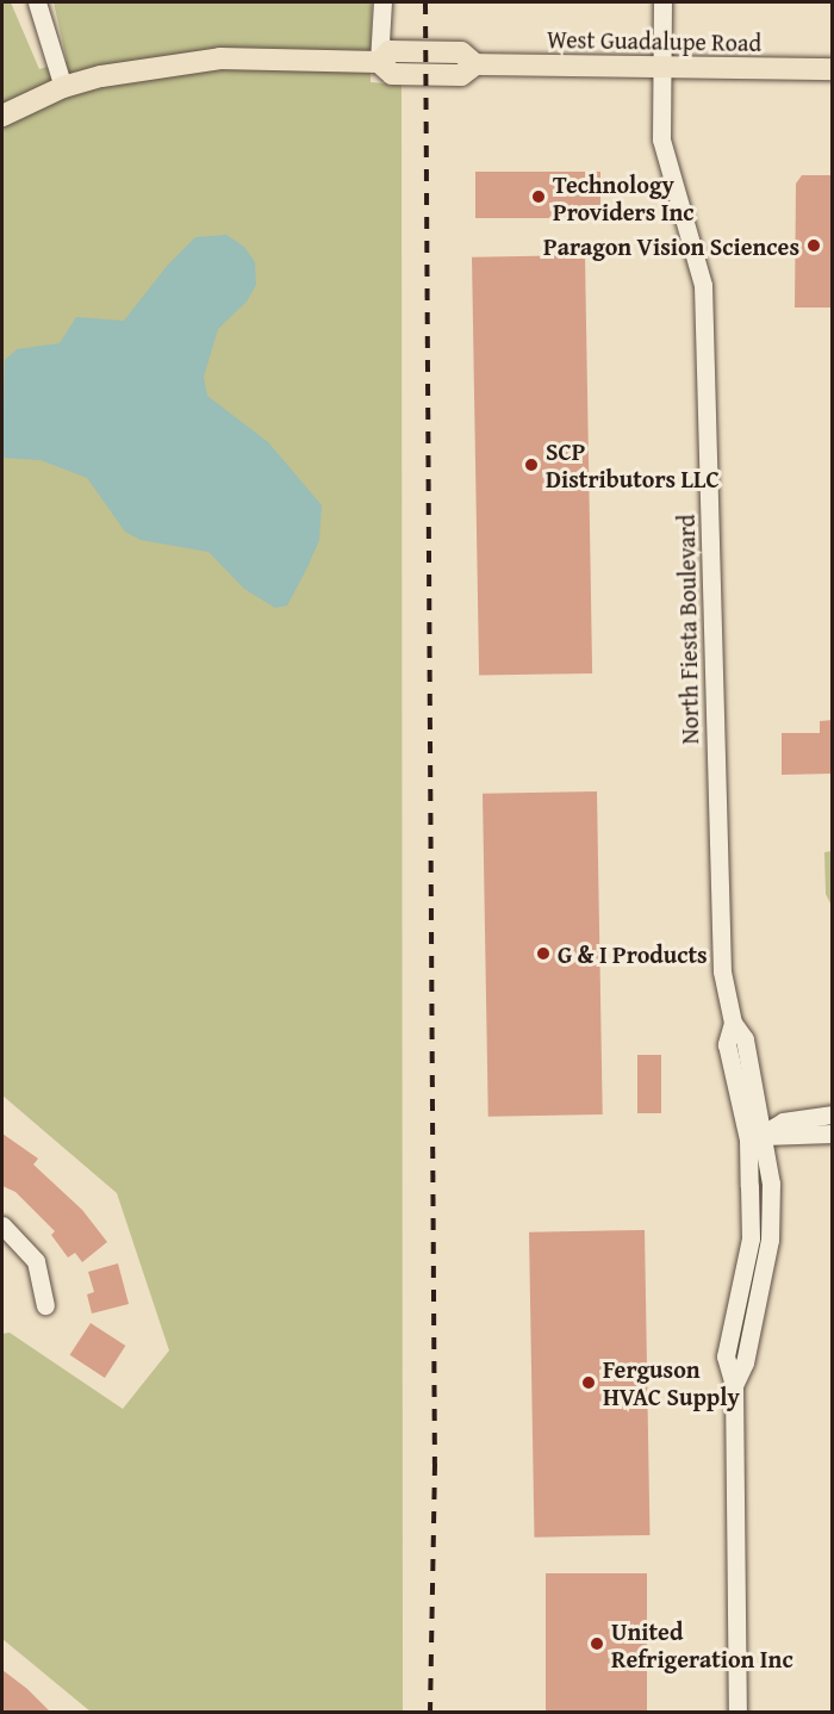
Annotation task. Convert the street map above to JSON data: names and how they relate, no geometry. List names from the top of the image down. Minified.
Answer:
{"streets":{"main road":["West Guadalupe Road"],"street":["North Fiesta Boulevard"]},"crossings":[["West Guadalupe Road","North Fiesta Boulevard"]],"places":["Technology Providers Inc","Paragon Vision Sciences","SCP Distributors LLC","G & I Products","Ferguson HVAC Supply","United Refrigeration Inc"]}
